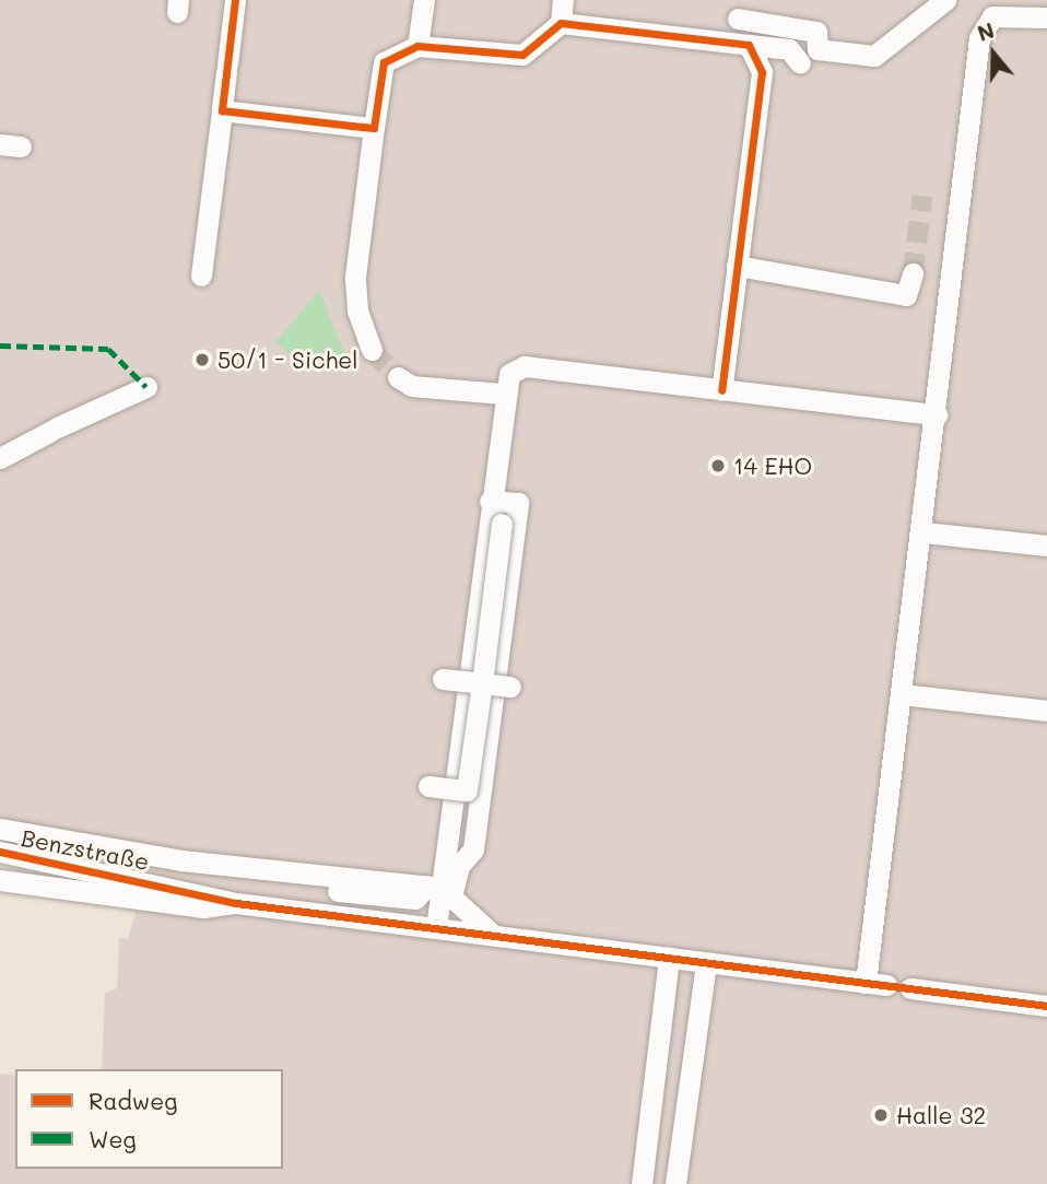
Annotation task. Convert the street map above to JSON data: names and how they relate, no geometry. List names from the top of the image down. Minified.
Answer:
{"streets":{"street":["Benzstraße"]},"places":["50/1 - Sichel","14 EHO","Halle 32"],"legend":["Radweg","Weg"],"north":"top"}
